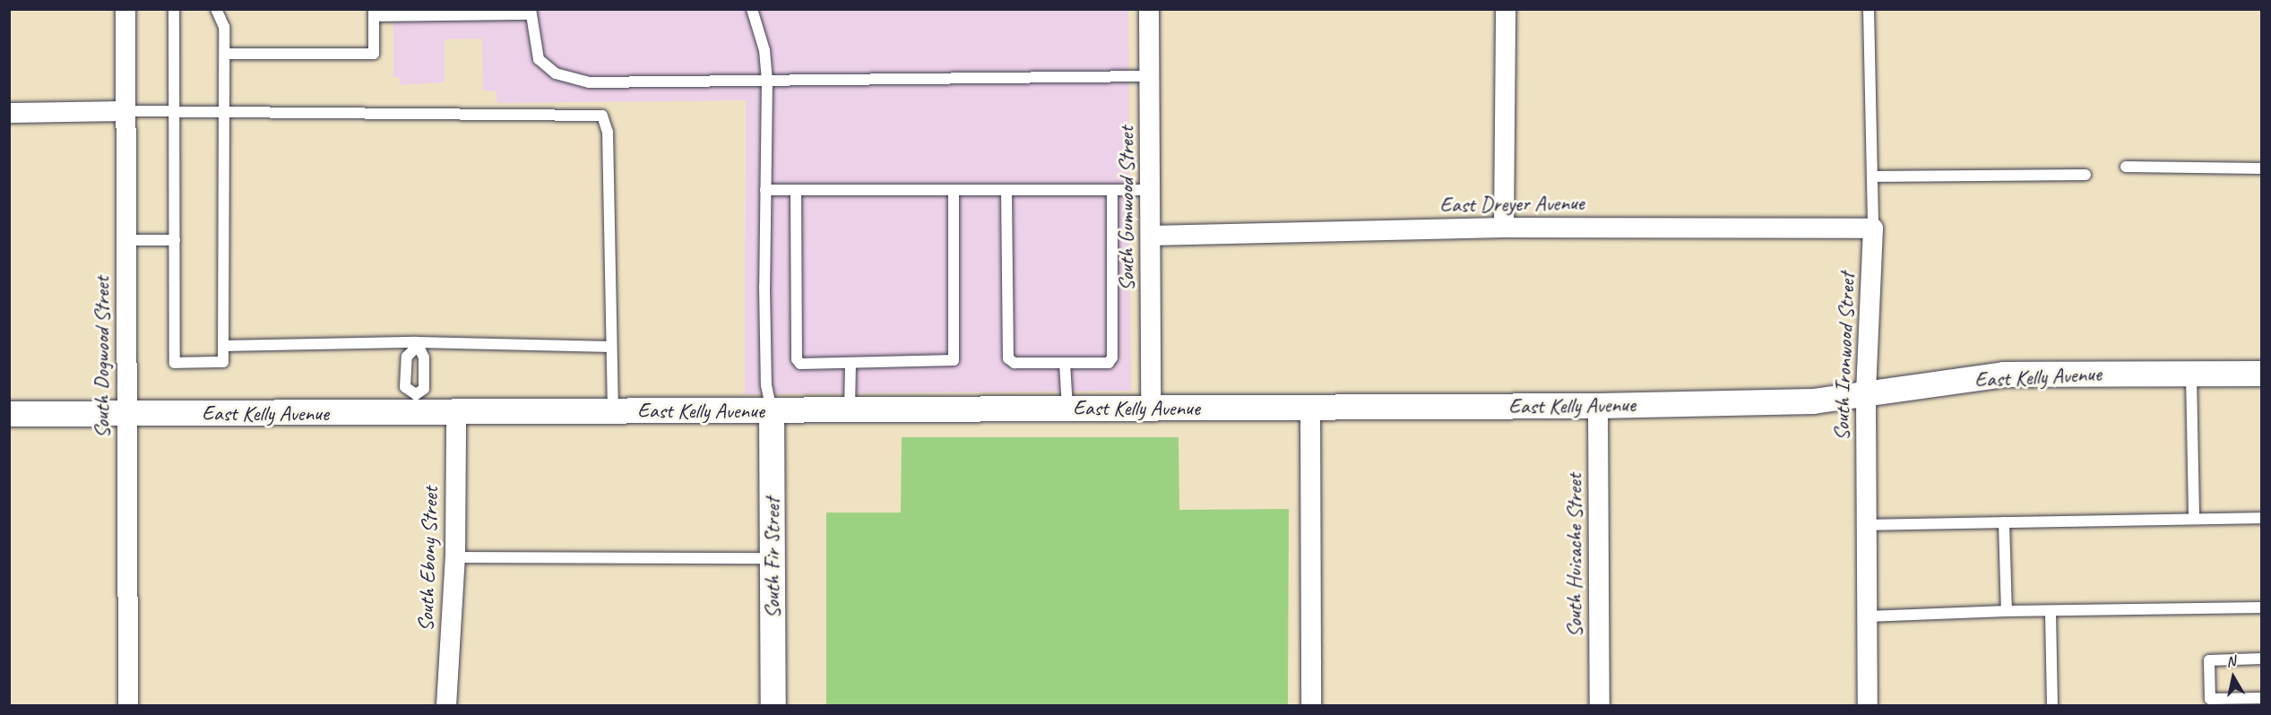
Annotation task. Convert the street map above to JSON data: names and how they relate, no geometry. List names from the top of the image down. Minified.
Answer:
{"streets":{"street":["East Dreyer Avenue","South Gumwood Street","South Ironwood Street","South Dogwood Street","East Kelly Avenue","South Huisache Street","South Fir Street","South Ebony Street"]},"crossings":[["East Dreyer Avenue","South Gumwood Street"],["East Dreyer Avenue","South Ironwood Street"],["South Gumwood Street","East Kelly Avenue"],["South Ironwood Street","East Kelly Avenue"],["South Dogwood Street","East Kelly Avenue"],["East Kelly Avenue","South Huisache Street"],["East Kelly Avenue","South Fir Street"],["East Kelly Avenue","South Ebony Street"]],"north":"top"}
